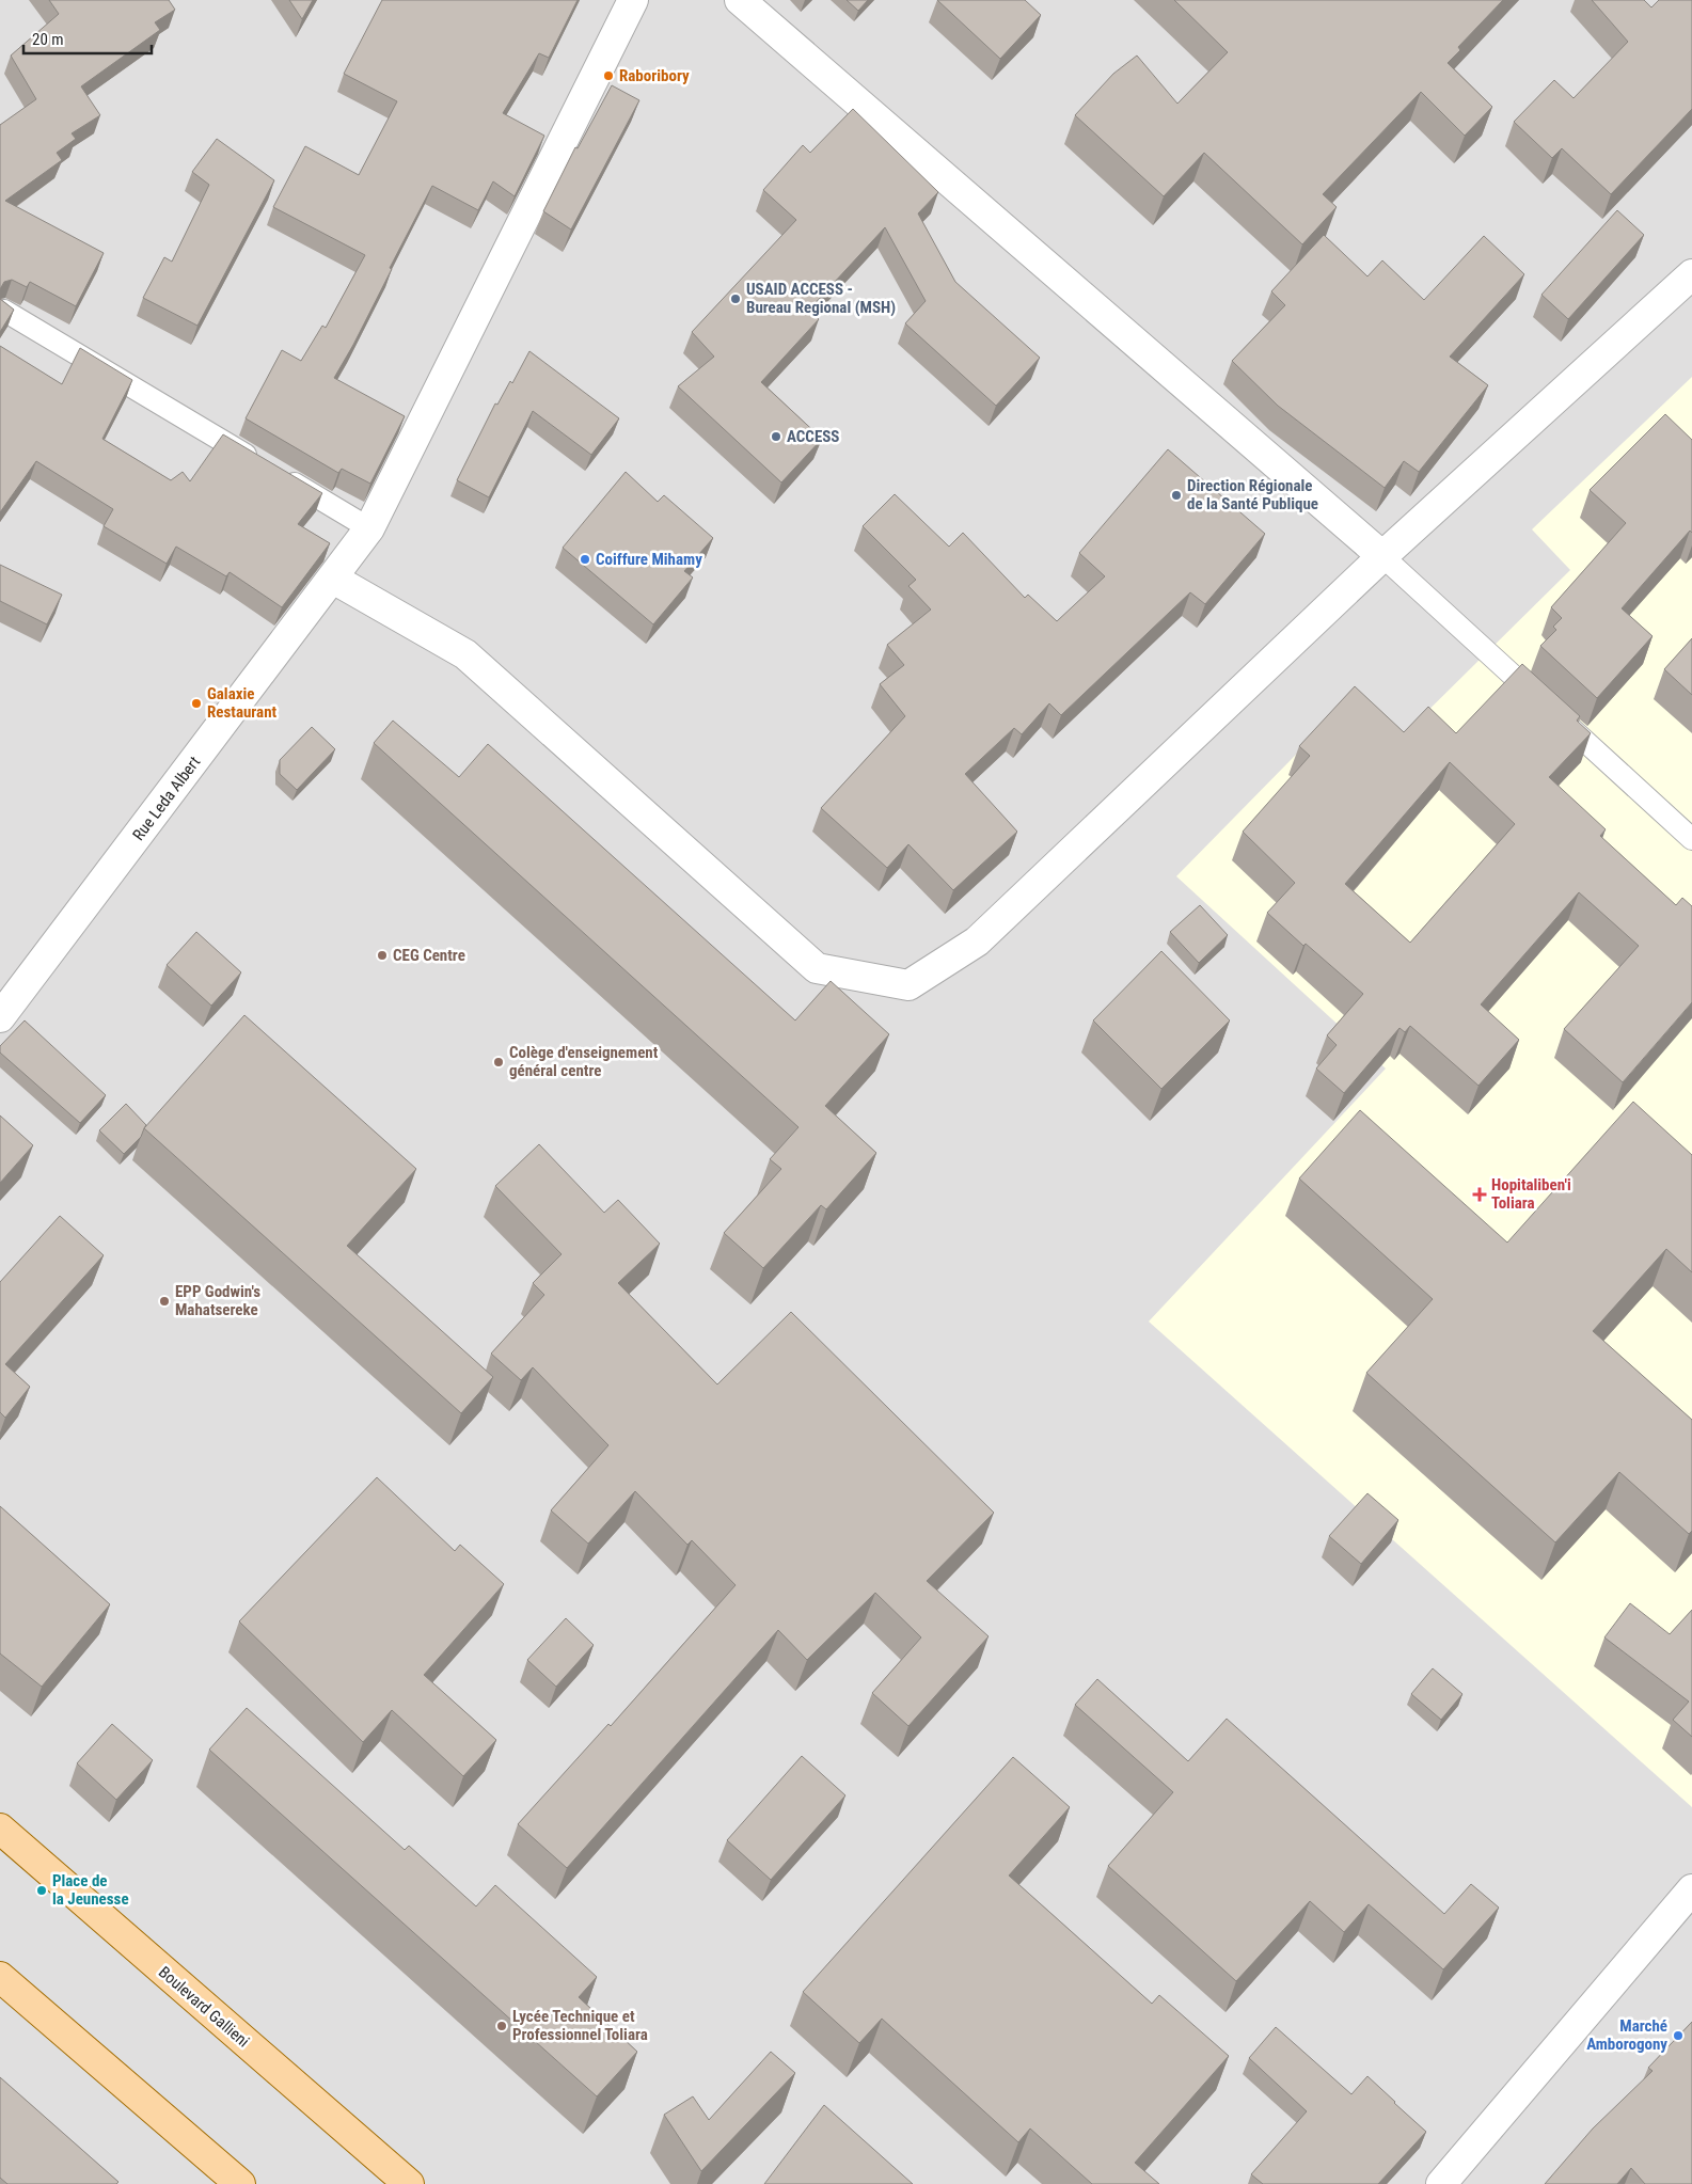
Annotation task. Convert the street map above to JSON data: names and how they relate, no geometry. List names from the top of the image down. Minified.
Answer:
{"streets":{"main road":["Boulevard Gallieni"],"street":["Rue Leda Albert"]},"places":{"other":["Raboribory","USAID ACCESS - Bureau Regional (MSH)","ACCESS","Direction Régionale de la Santé Publique","Coiffure Mihamy","Galaxie Restaurant","CEG Centre","Colège d'enseignement général centre","EPP Godwin's Mahatsereke","Place de la Jeunesse","Lycée Technique et Professionnel Toliara","Marché Amborogony"],"health":["Hopitaliben'i Toliara"]},"scale_bar":"20 m"}
